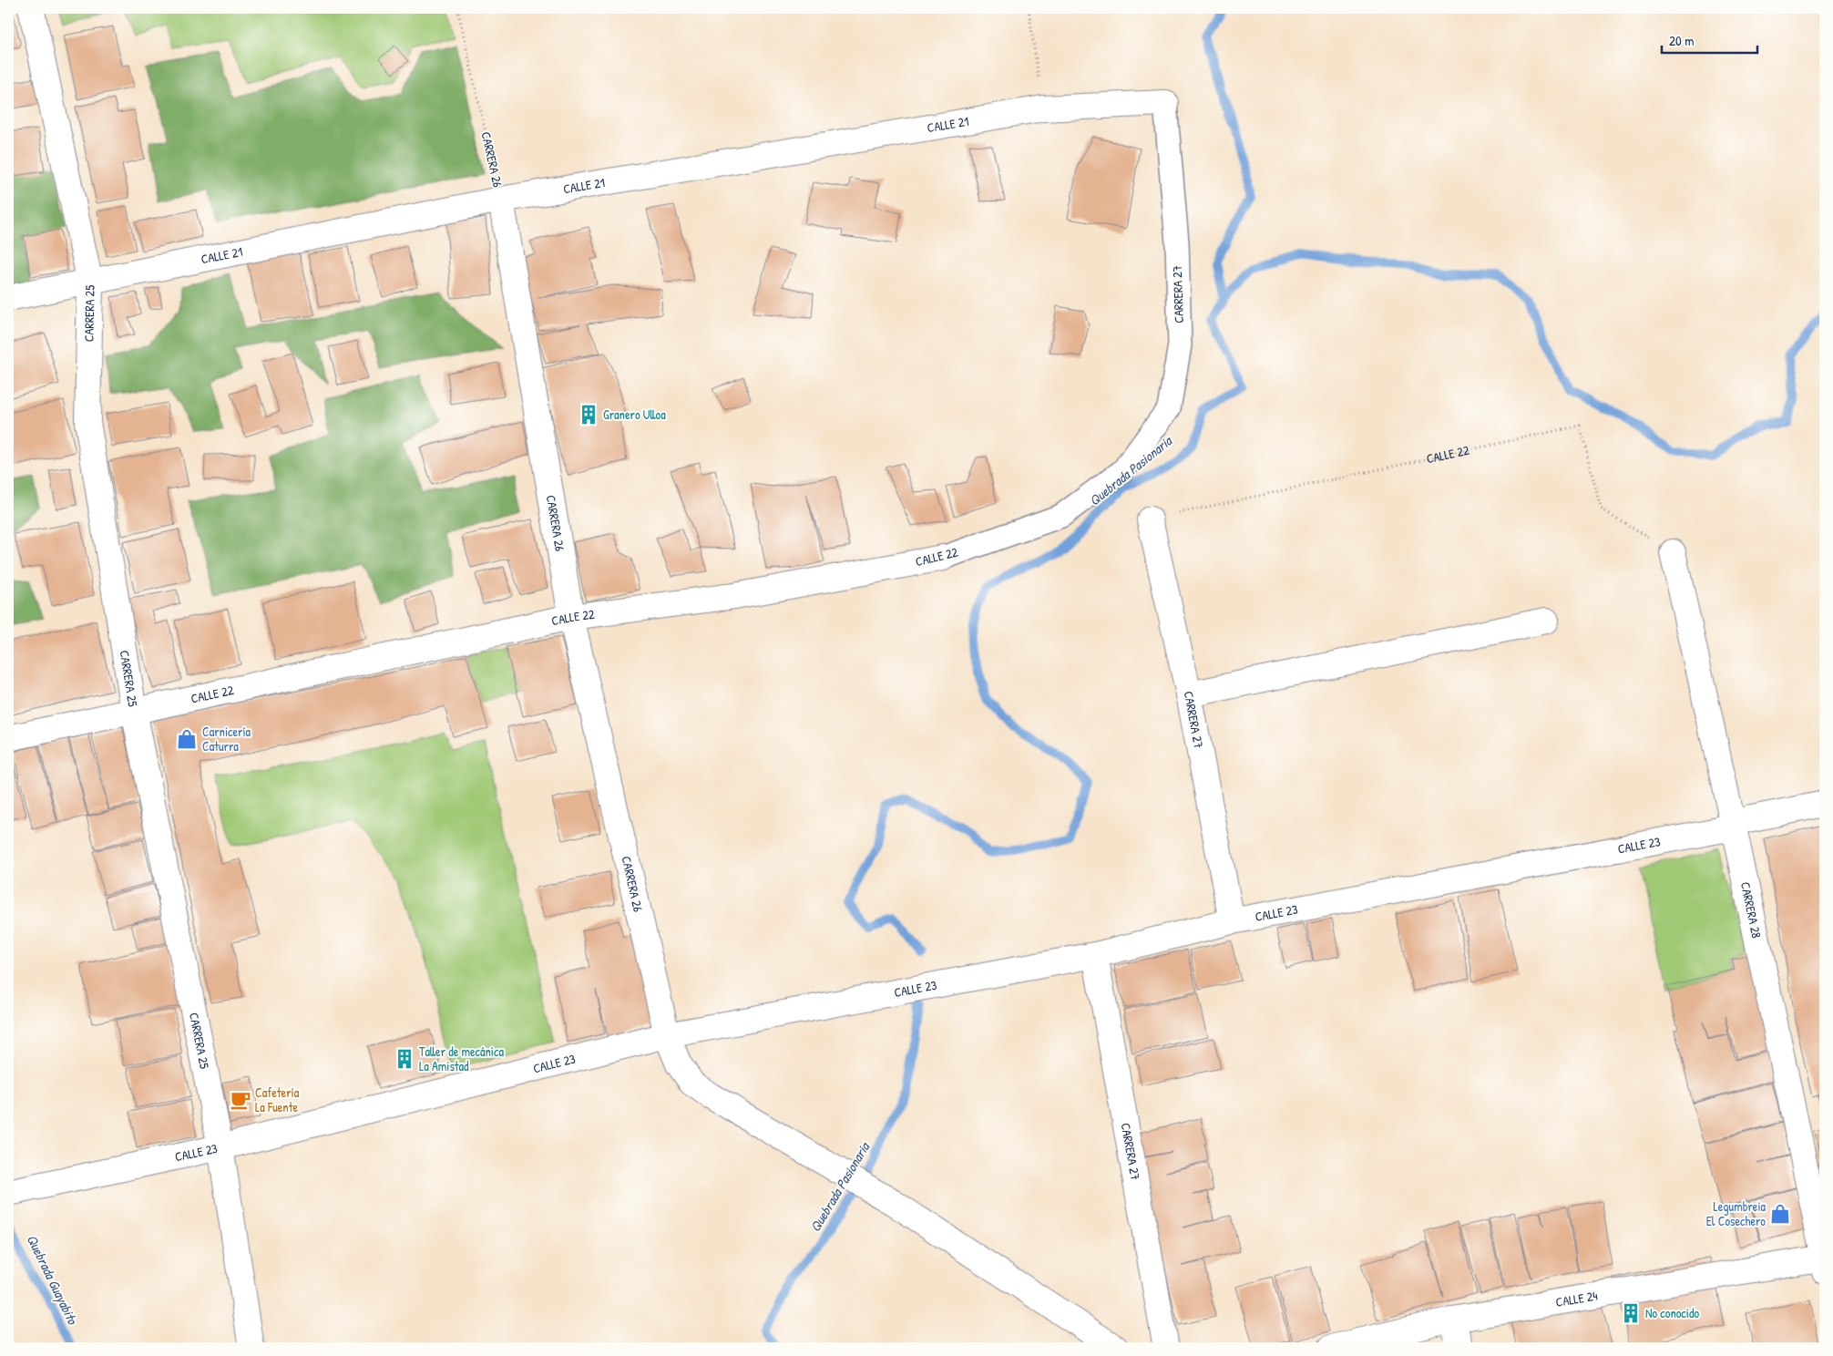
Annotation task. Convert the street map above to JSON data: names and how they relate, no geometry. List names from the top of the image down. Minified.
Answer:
{"streets":{"street":["CALLE 21","CARRERA 26","CARRERA 27","CARRERA 25","CALLE 22","CALLE 23","CARRERA 28","CALLE 24"]},"crossings":[["CALLE 21","CARRERA 26"],["CALLE 21","CARRERA 27"],["CALLE 21","CARRERA 25"],["CARRERA 26","CALLE 22"],["CARRERA 26","CALLE 23"],["CARRERA 27","CALLE 22"],["CARRERA 27","CALLE 23"],["CARRERA 25","CALLE 22"],["CARRERA 25","CALLE 23"],["CALLE 22","CARRERA 28"],["CALLE 23","CARRERA 28"],["CARRERA 28","CALLE 24"]],"water":["Quebrada Pasionaria","Quebrada Guayabito"],"places":{"building":["Granero Ulloa","Taller de mecánica La Amistad","No conocido"],"shop":["Carnicería Caturra","Legumbreia El Cosechero"],"cafe":["Cafetería La Fuente"]},"scale_bar":"20 m"}
